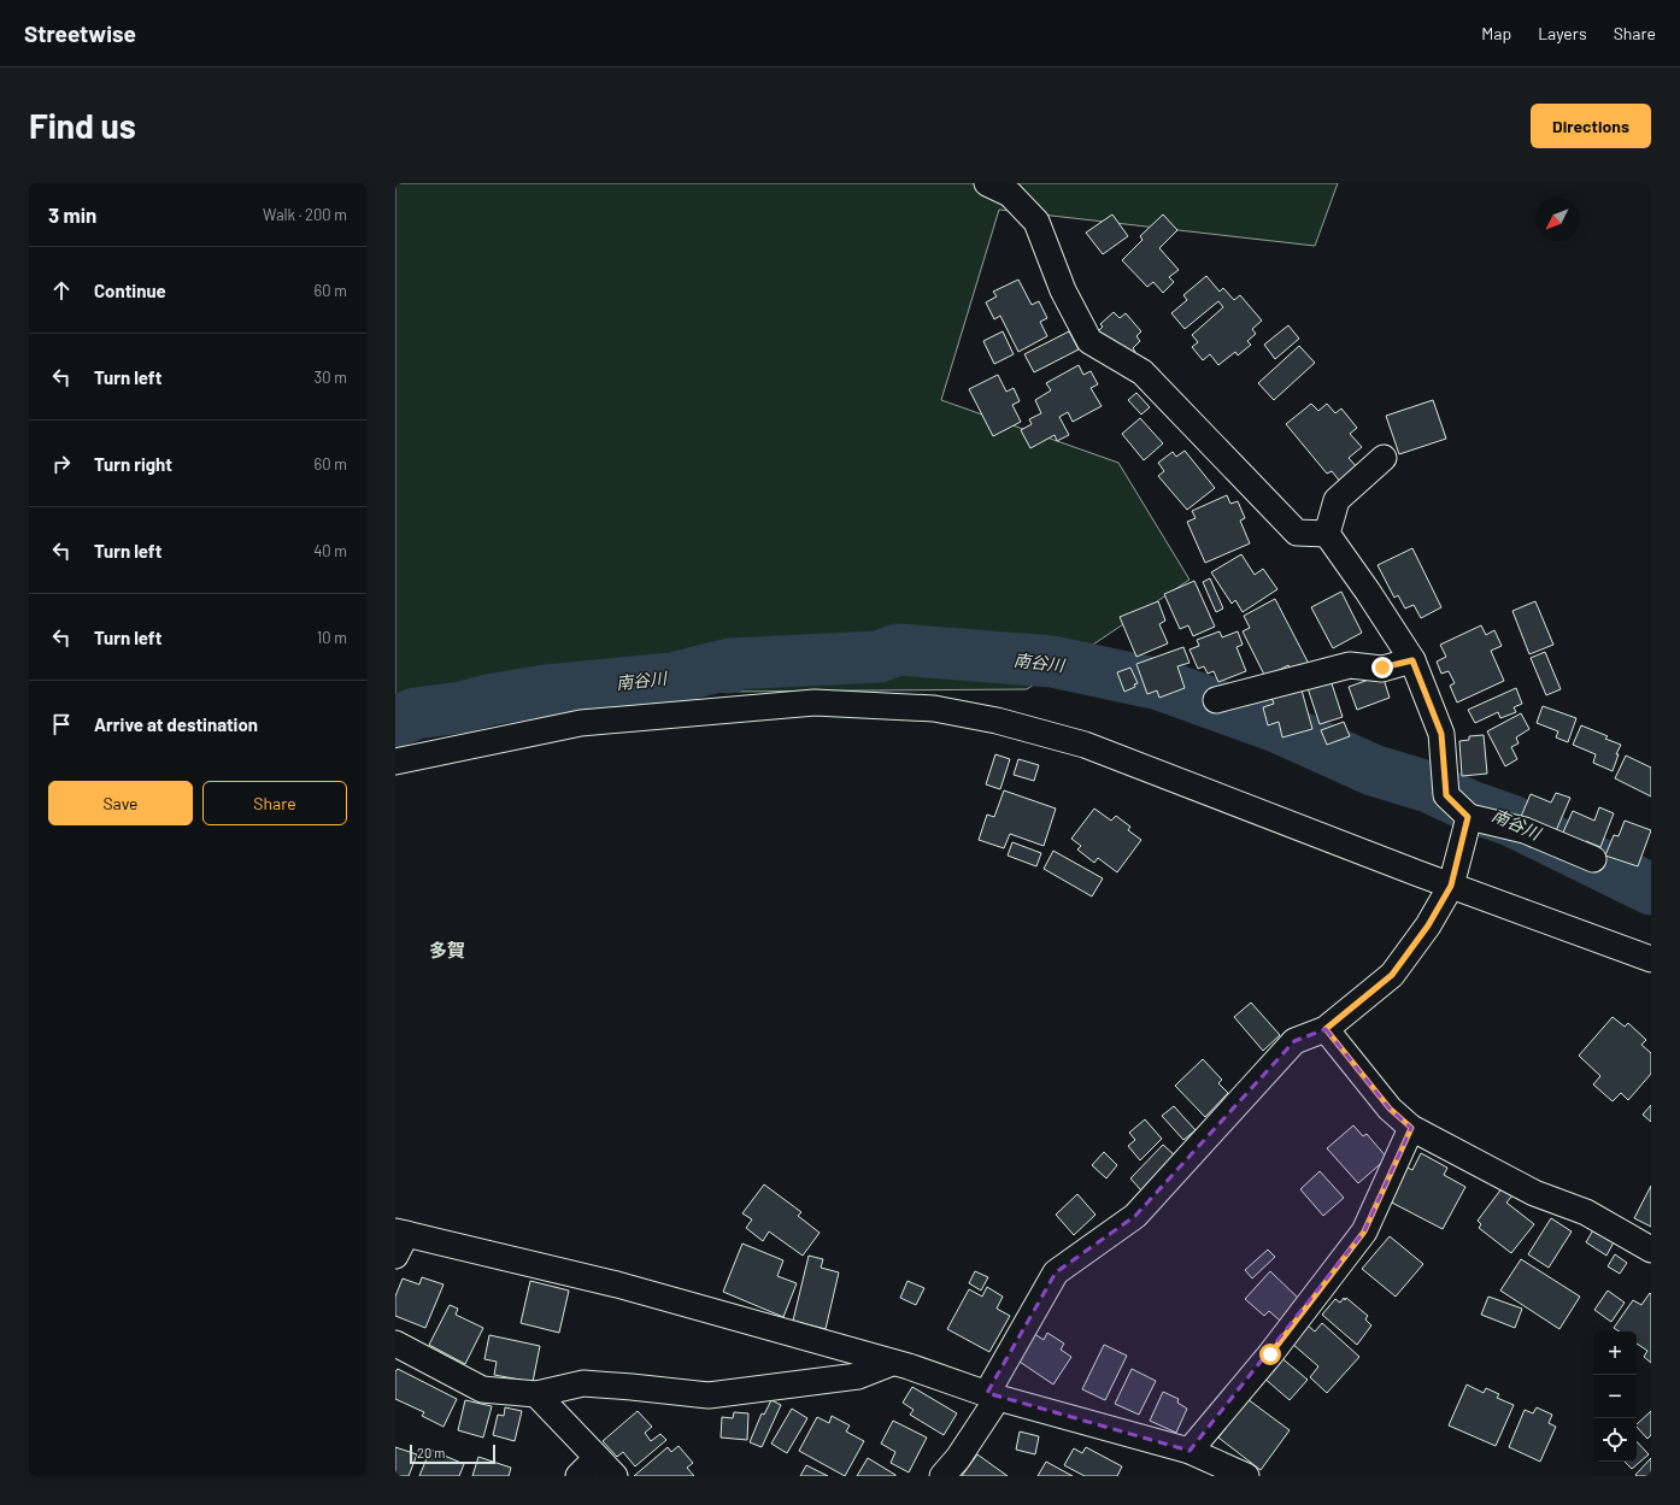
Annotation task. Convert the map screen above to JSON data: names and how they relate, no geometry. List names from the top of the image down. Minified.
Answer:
{"districts":["多賀"],"water":["南谷川"],"scale_bar":"20 m","north":"bottom left","page":{"header":"Streetwise","nav":["Map","Layers","Share"],"buttons":["Directions",["Save","Share"]],"title":"Find us","heading":["3 min","Walk · 200 m"],"list":[["Continue","60 m"],["Turn left","30 m"],["Turn right","60 m"],["Turn left","40 m"],["Turn left","10 m"],"Arrive at destination"],"map_buttons":["+","−"],"scale":"20 m"}}
